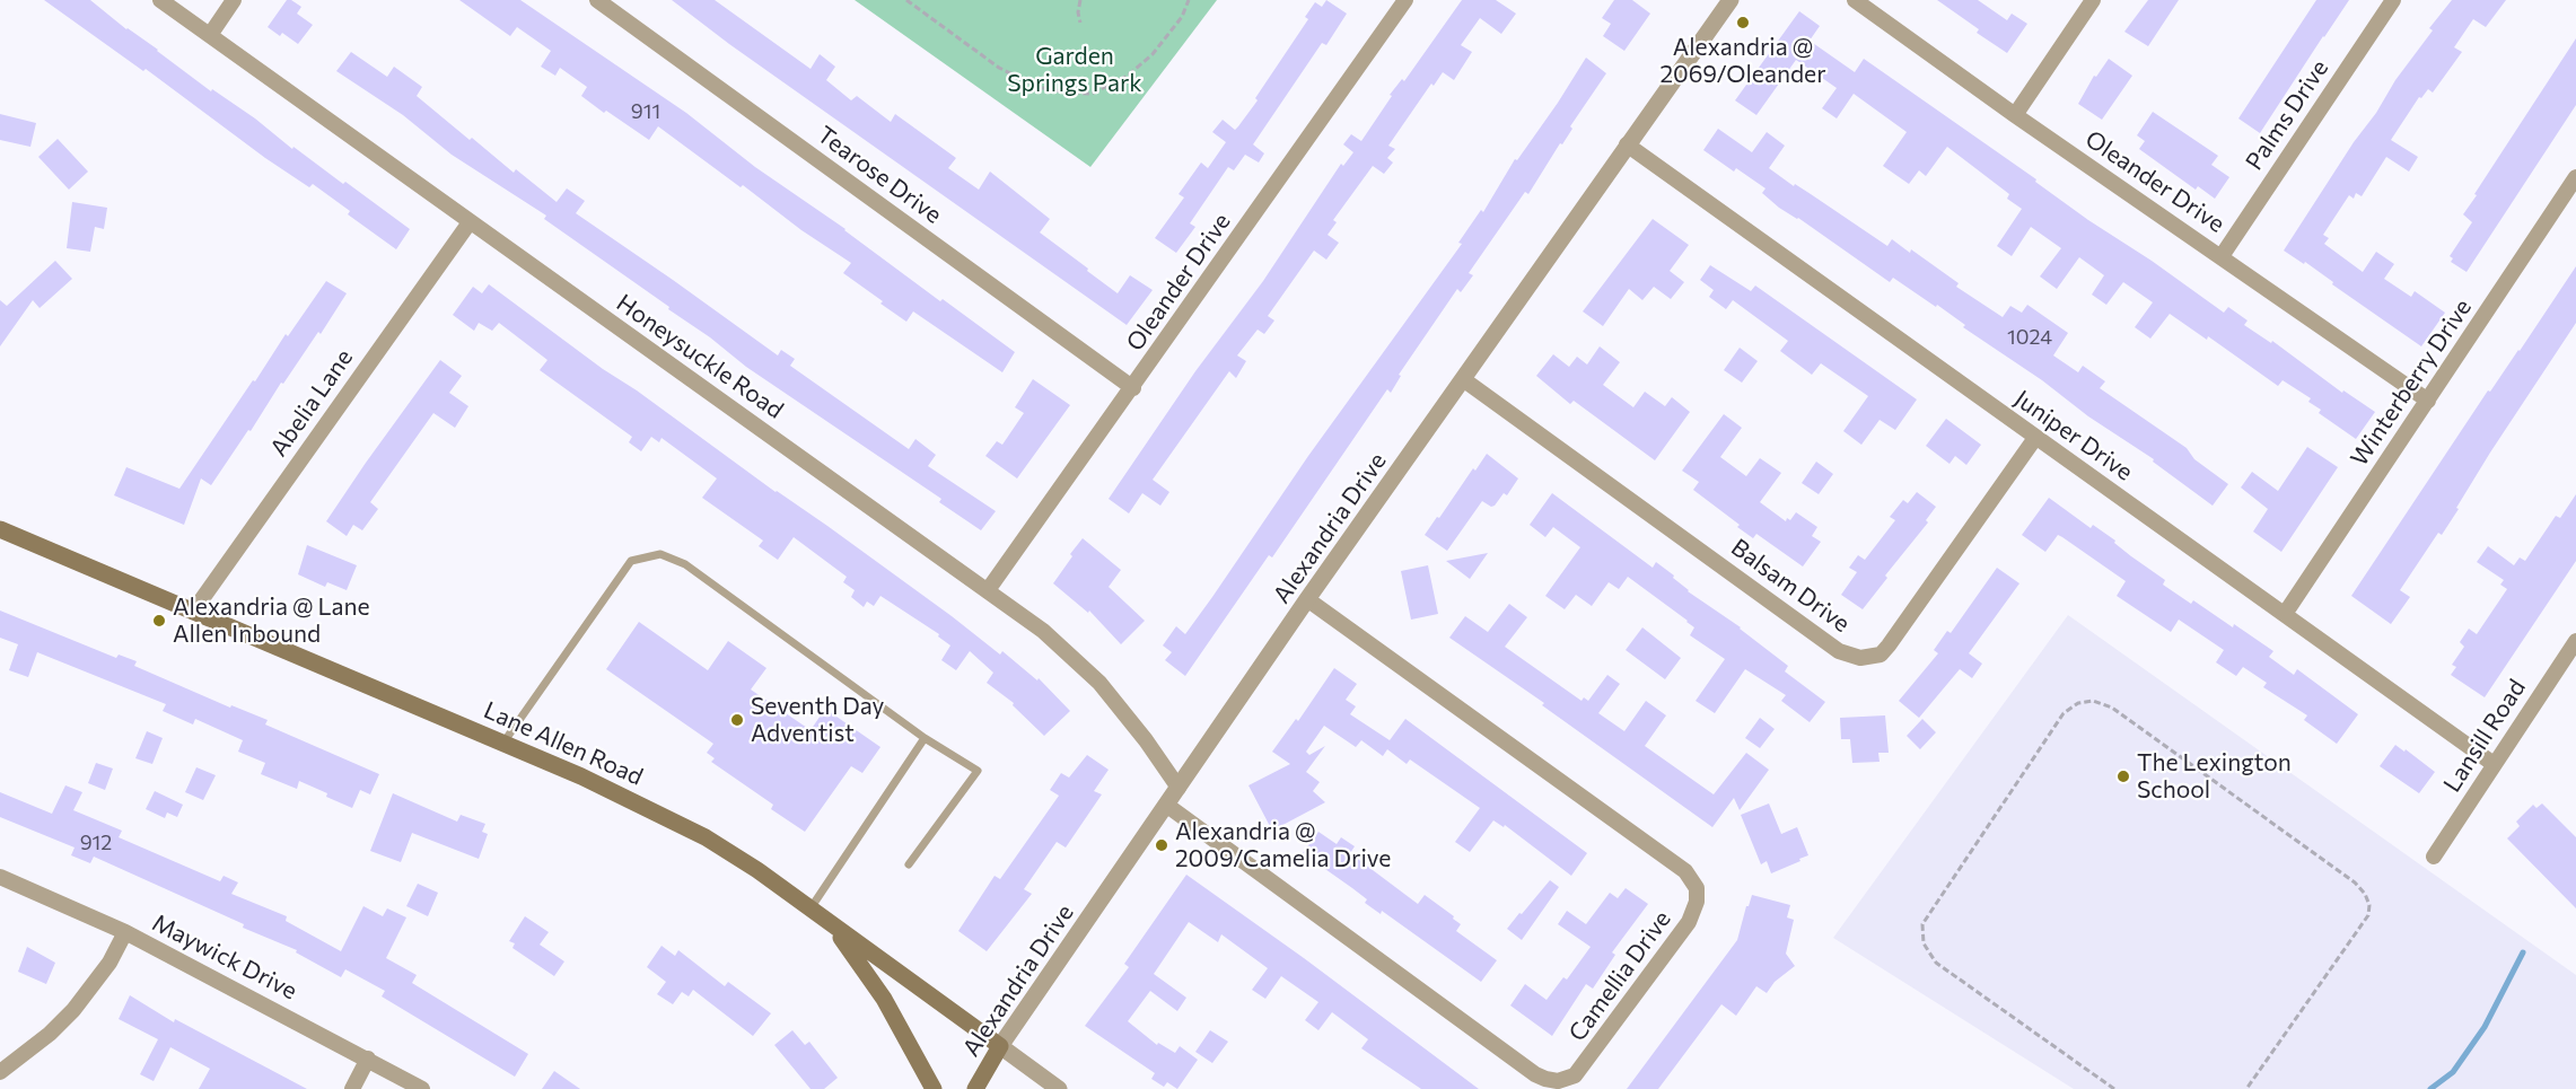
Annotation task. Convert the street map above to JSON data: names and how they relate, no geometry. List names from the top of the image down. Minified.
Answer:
{"streets":{"main road":["Alexandria Drive","Lane Allen Road"],"street":["Palms Drive","Tearose Drive","Oleander Drive","Honeysuckle Road","Winterberry Drive","Abelia Lane","Juniper Drive","Balsam Drive","Lansill Road","Maywick Drive","Camellia Drive"]},"crossings":[["Palms Drive","Oleander Drive"],["Tearose Drive","Oleander Drive"],["Oleander Drive","Honeysuckle Road"],["Oleander Drive","Winterberry Drive"],["Honeysuckle Road","Abelia Lane"],["Honeysuckle Road","Alexandria Drive"],["Winterberry Drive","Juniper Drive"],["Abelia Lane","Lane Allen Road"],["Juniper Drive","Alexandria Drive"],["Juniper Drive","Balsam Drive"],["Juniper Drive","Lansill Road"],["Alexandria Drive","Balsam Drive"],["Alexandria Drive","Lane Allen Road"],["Alexandria Drive","Camellia Drive"]],"parks":["Garden Springs Park"],"places":["Alexandria @ 2069/Oleander","Alexandria @ Lane Allen Inbound","Seventh Day Adventist","The Lexington School","Alexandria @ 2009/Camelia Drive"],"house_numbers":["911","1024","912"]}
